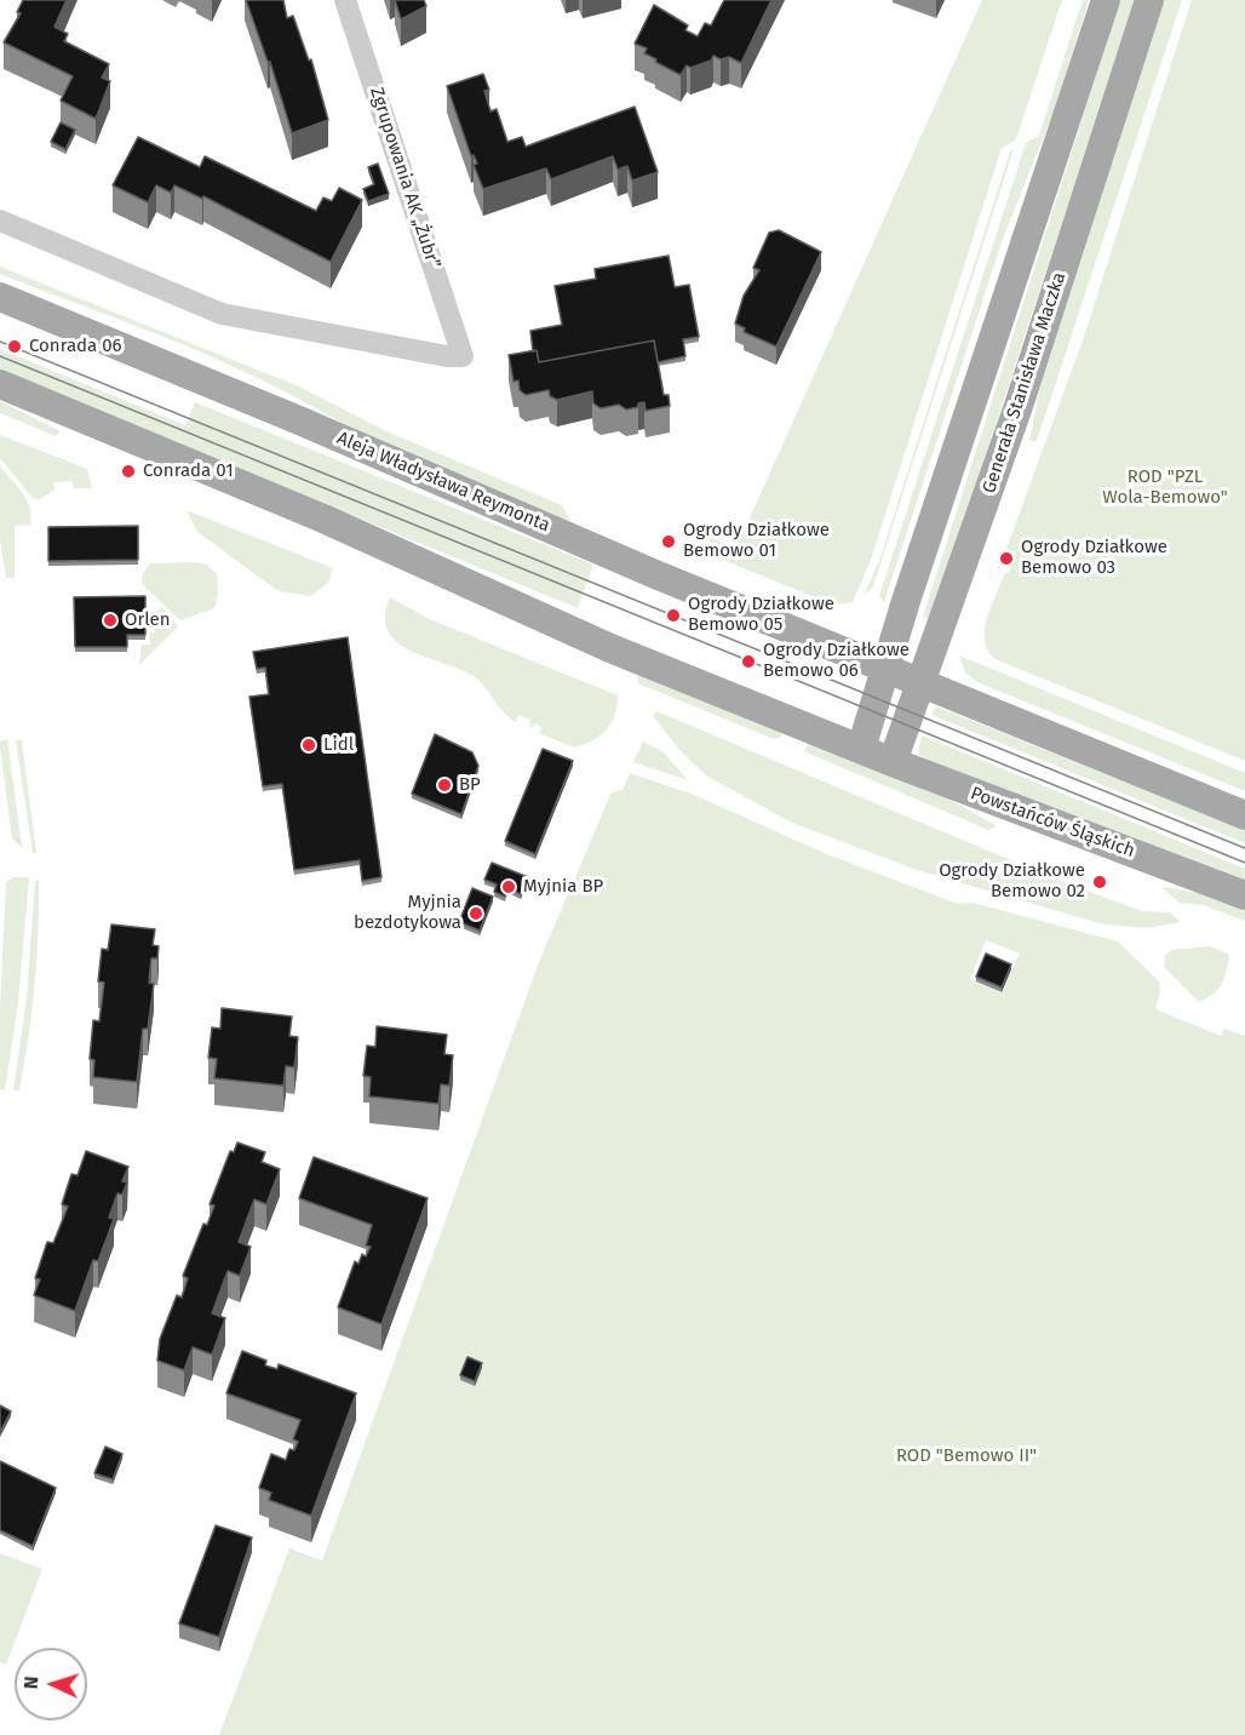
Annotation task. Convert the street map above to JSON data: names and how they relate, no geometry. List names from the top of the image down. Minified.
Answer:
{"streets":{"main road":["Generała Stanisława Maczka","Aleja Władysława Reymonta","Powstańców Śląskich"],"street":["Zgrupowania AK „Żubr”"]},"crossings":[["Generała Stanisława Maczka","Powstańców Śląskich"]],"parks":["ROD \"PZL Wola-Bemowo\"","ROD \"Bemowo II\""],"places":["Conrada 06","Conrada 01","Ogrody Działkowe Bemowo 01","Ogrody Działkowe Bemowo 03","Ogrody Działkowe Bemowo 05","Orlen","Ogrody Działkowe Bemowo 06","Lidl","BP","Ogrody Działkowe Bemowo 02","Myjnia BP","Myjnia bezdotykowa"],"north":"left"}
